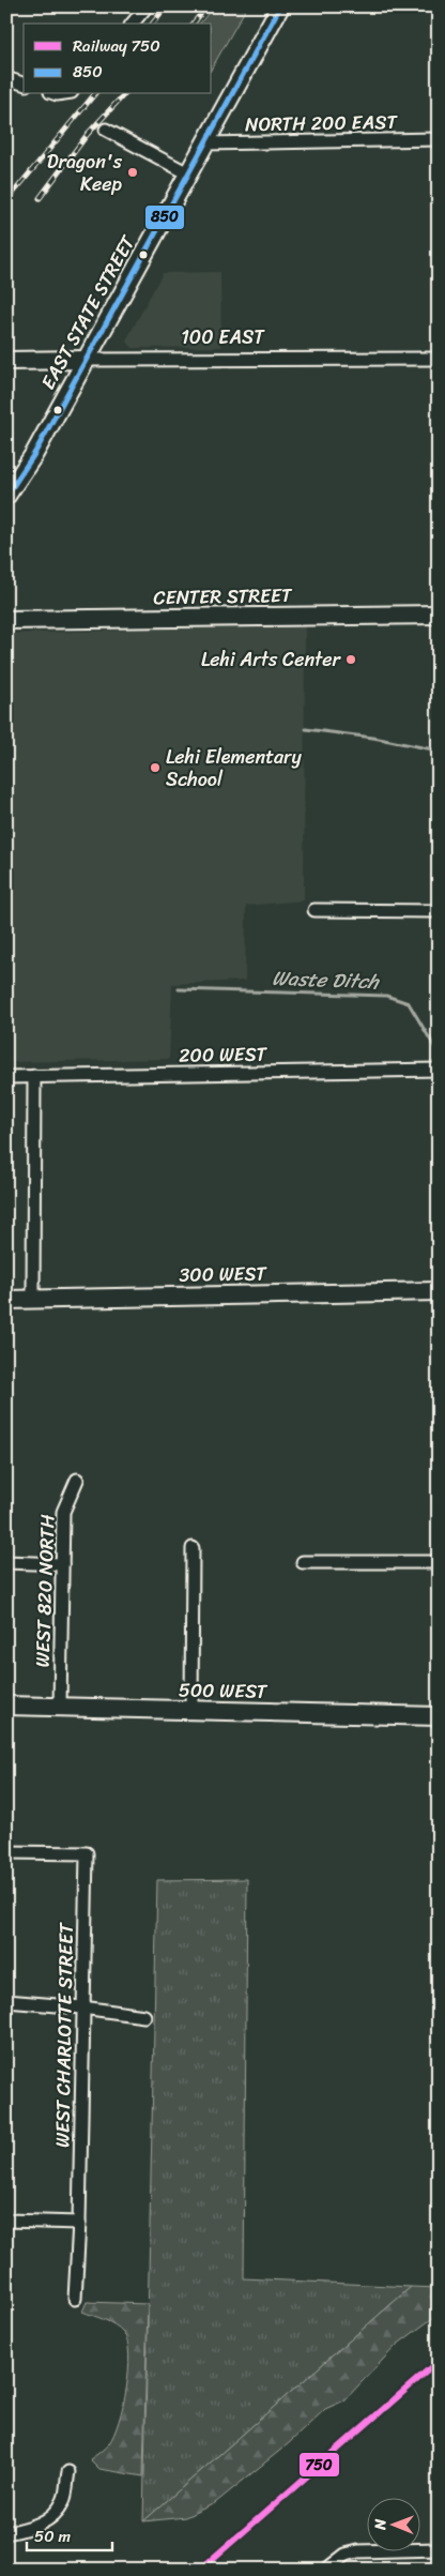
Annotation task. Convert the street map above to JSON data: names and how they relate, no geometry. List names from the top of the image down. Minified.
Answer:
{"streets":{"main road":["EAST STATE STREET","100 EAST","CENTER STREET","300 WEST","500 WEST"],"street":["NORTH 200 EAST","200 WEST","WEST 820 NORTH","WEST CHARLOTTE STREET"]},"crossings":[["NORTH 200 EAST","EAST STATE STREET"],["EAST STATE STREET","100 EAST"],["WEST 820 NORTH","500 WEST"]],"water":["Waste Ditch"],"places":["Dragon's Keep","Lehi Arts Center","Lehi Elementary School"],"lines":["transit line 850","rail line 750"],"legend":["Railway 750","850"],"scale_bar":"50 m","north":"left"}
